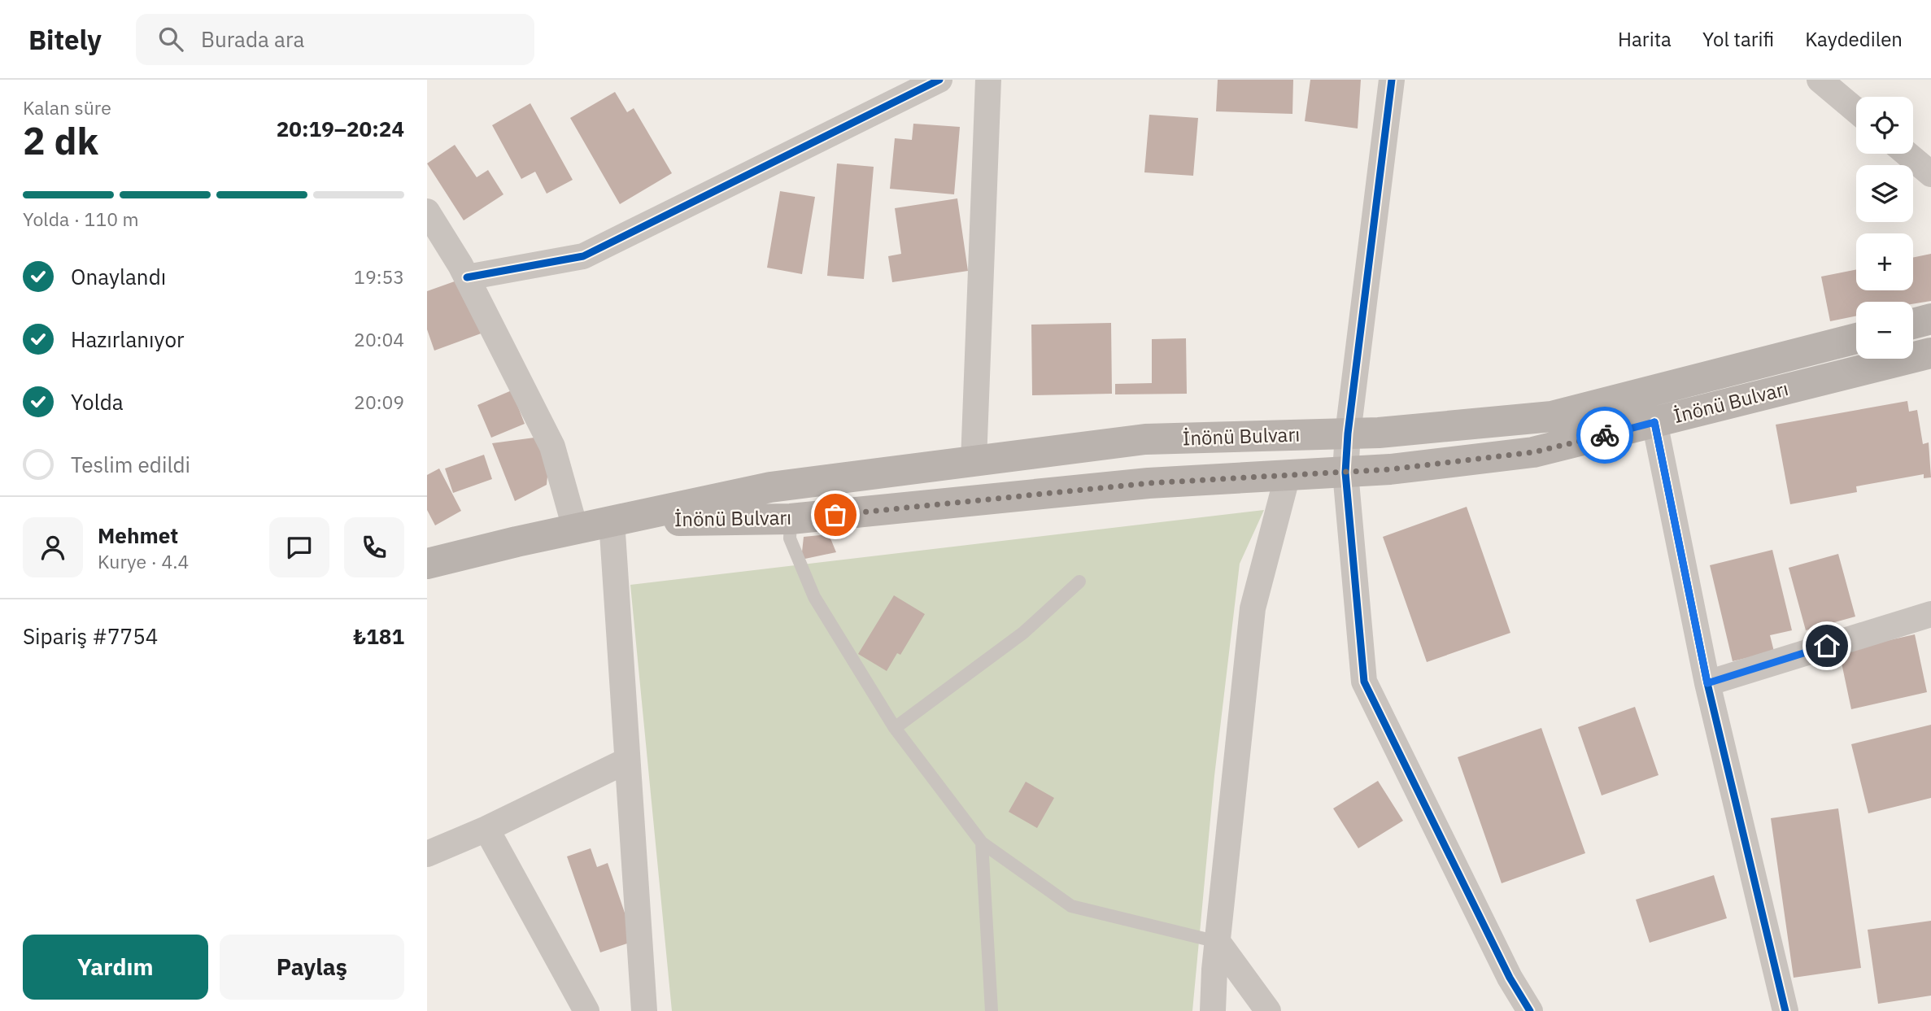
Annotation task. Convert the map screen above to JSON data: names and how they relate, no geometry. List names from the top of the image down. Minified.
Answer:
{"streets":{"main road":["İnönü Bulvarı"]},"page":{"header":"Bitely","search":"Burada ara","nav":["Harita","Yol tarifi","Kaydedilen"],"heading":["2 dk","Kalan süre","20:19–20:24"],"panel":["Mehmet","Kurye · 4.4","Sipariş #7754","₺181"],"map_buttons":["+","−"],"bar":"Yolda · 110 m","list":[["Onaylandı","19:53"],["Hazırlanıyor","20:04"],["Yolda","20:09"],"Teslim edildi"],"buttons":["Yardım","Paylaş"]}}
